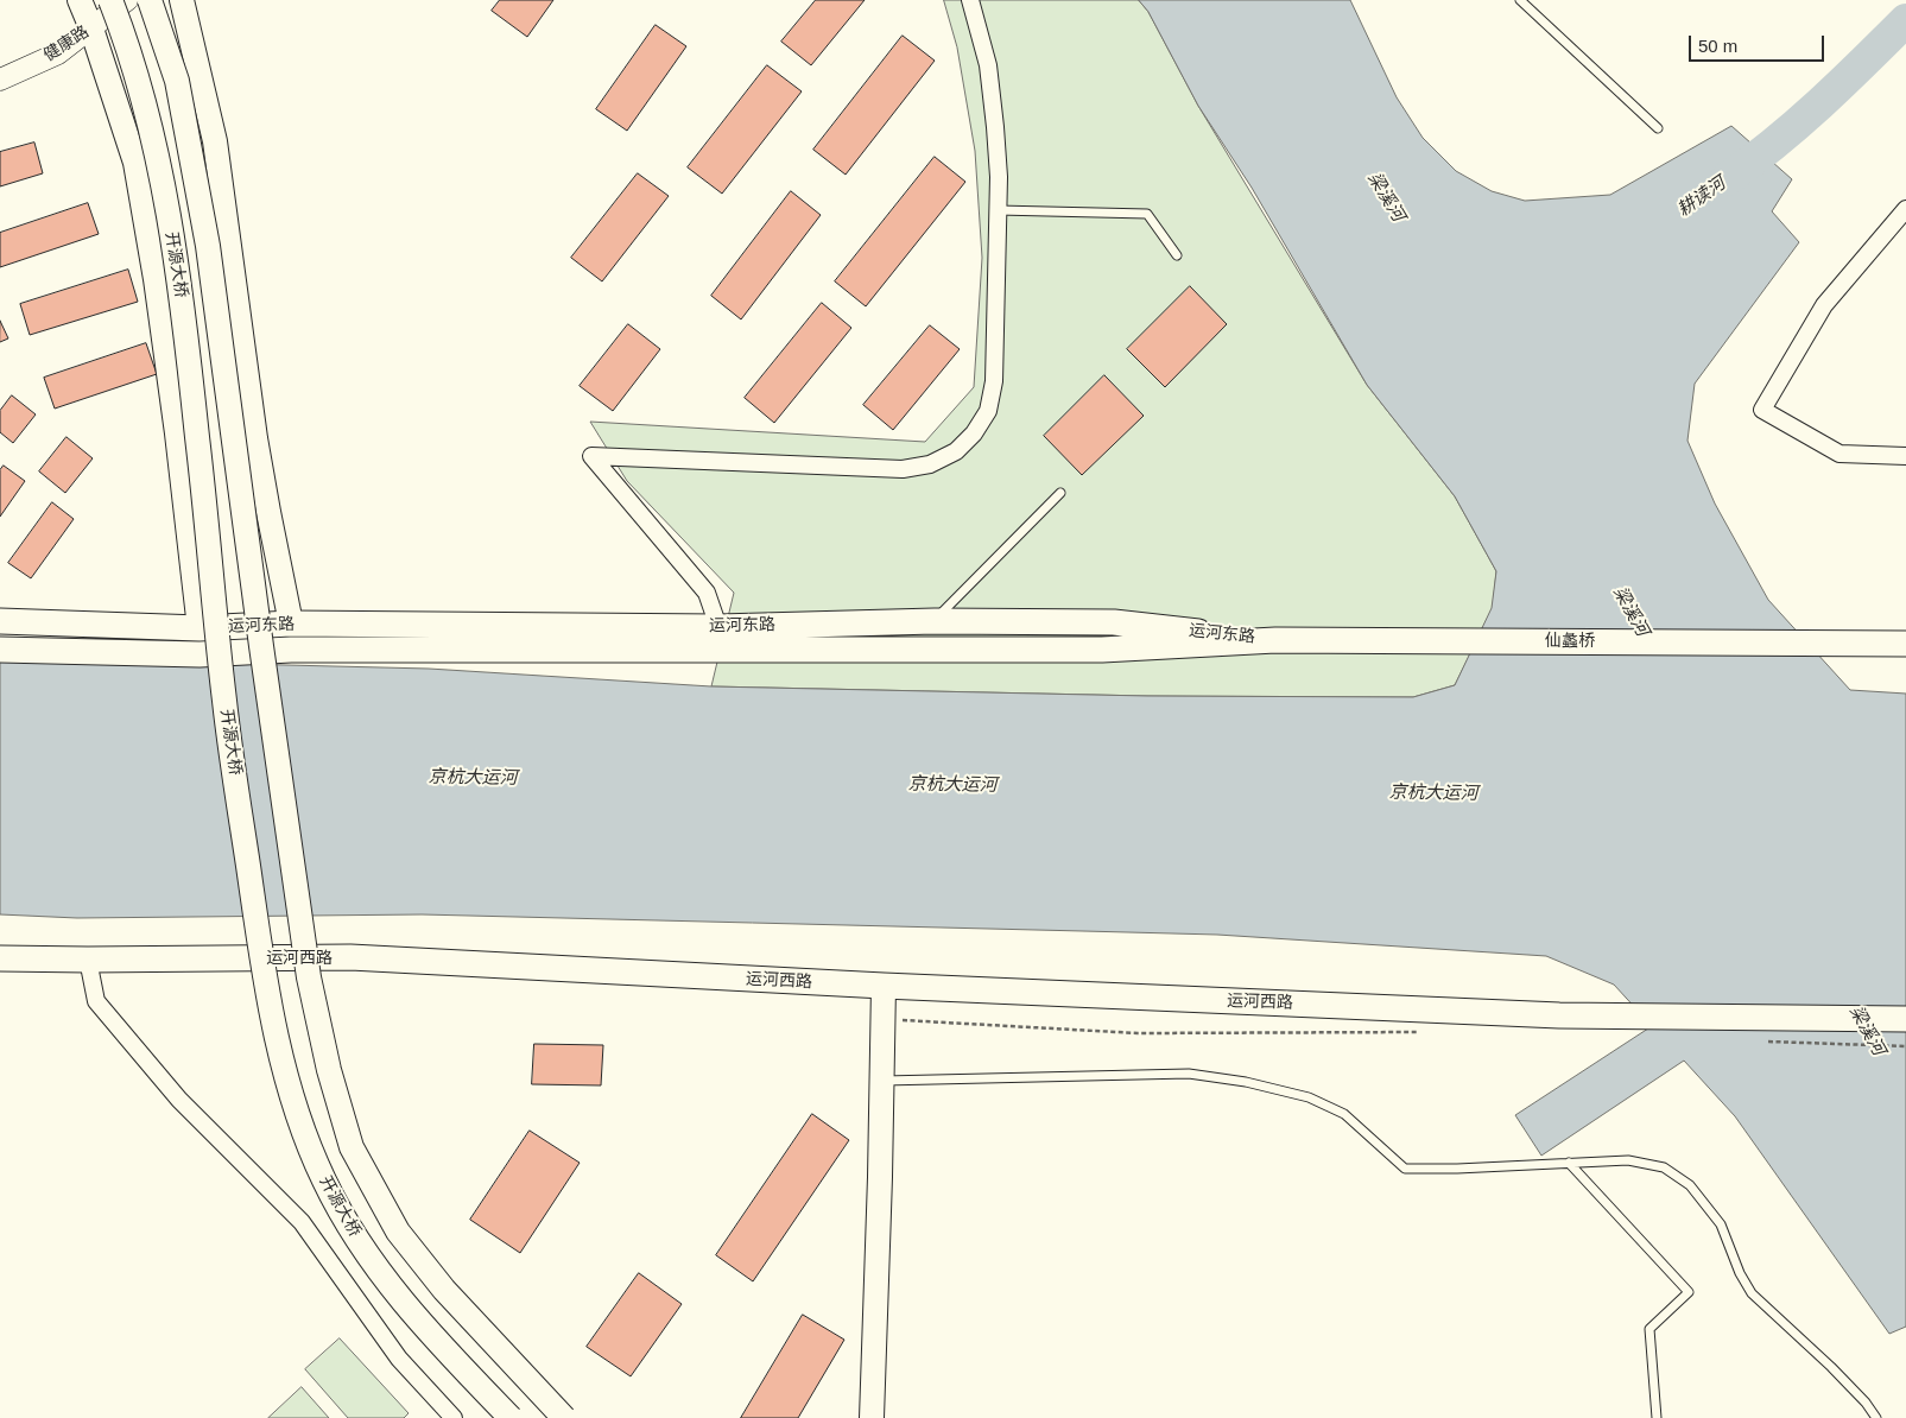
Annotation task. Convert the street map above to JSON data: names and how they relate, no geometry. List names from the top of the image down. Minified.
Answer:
{"streets":{"main road":["开源大桥","运河东路","仙蠡桥","运河西路"],"street":["健康路"]},"crossings":[["运河东路","仙蠡桥"]],"water":["梁溪河","耕读河","京杭大运河"],"scale_bar":"50 m"}
